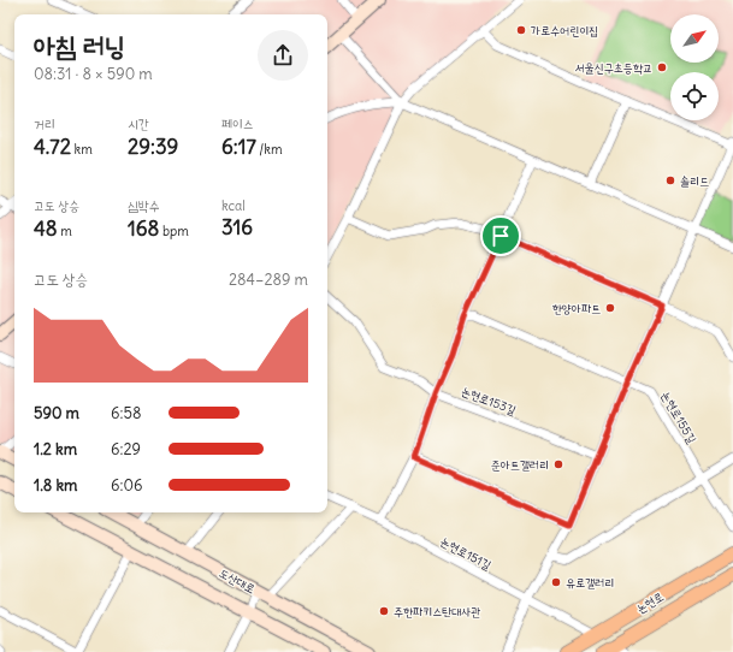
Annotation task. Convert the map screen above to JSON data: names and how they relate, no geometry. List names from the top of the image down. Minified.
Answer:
{"streets":{"main road":["도산대로","논현로"],"street":["논현로153길","논현로155길","논현로151길"]},"crossings":[["논현로151길","논현로"]],"places":["가로수어린이집","서울신구초등학교","솔리드","한양아파트","준아트갤러리","유로갤러리","주한파키스탄대사관"],"north":"top right","page":{"heading":["아침 러닝","08:31 · 8 × 590 m"],"stats":[["거리","4.72 km"],["시간","29:39"],["페이스","6:17 /km"],["고도 상승","48 m"],["심박수","168 bpm"],["kcal","316"]],"chart":["고도 상승","284–289 m"],"list":[{"name":"590 m","note":"6:58"},{"name":"1.2 km","note":"6:29"},{"name":"1.8 km","note":"6:06"}]}}
